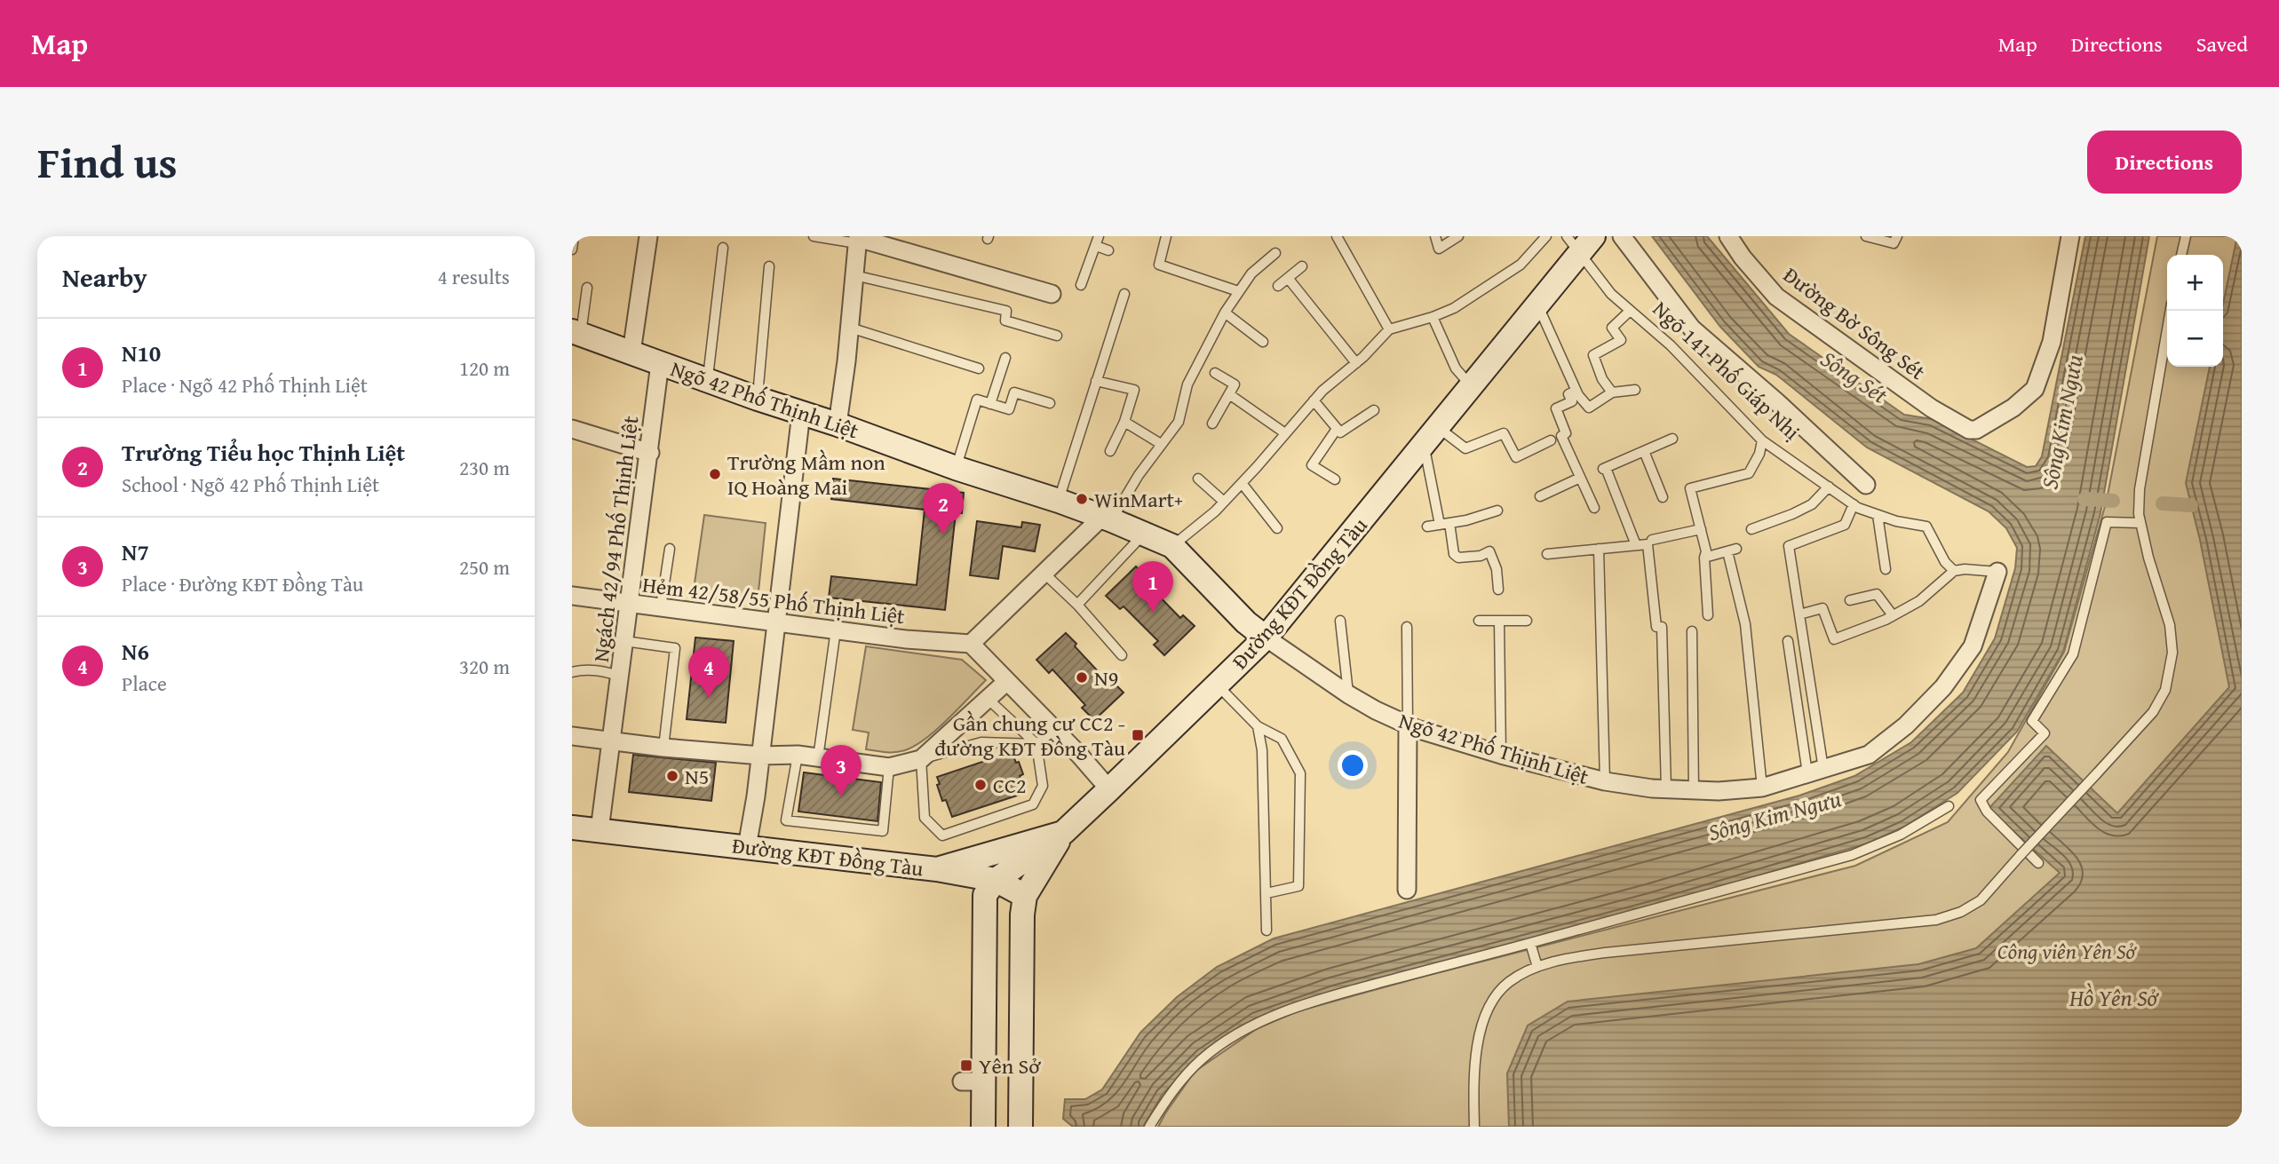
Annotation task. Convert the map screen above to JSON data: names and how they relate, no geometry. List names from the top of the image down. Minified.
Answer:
{"streets":{"main road":["Ngõ 42 Phố Thịnh Liệt","Đường KĐT Đồng Tàu"],"street":["Đường Bờ Sông Sét","Ngõ 141 Phố Giáp Nhị","Ngách 42/94 Phố Thịnh Liệt","Hẻm 42/58/55 Phố Thịnh Liệt"]},"crossings":[["Ngõ 141 Phố Giáp Nhị","Đường KĐT Đồng Tàu"],["Ngõ 42 Phố Thịnh Liệt","Ngách 42/94 Phố Thịnh Liệt"],["Ngõ 42 Phố Thịnh Liệt","Đường KĐT Đồng Tàu"],["Ngách 42/94 Phố Thịnh Liệt","Đường KĐT Đồng Tàu"],["Ngách 42/94 Phố Thịnh Liệt","Hẻm 42/58/55 Phố Thịnh Liệt"]],"water":["Sông Sét","Sông Kim Ngưu","Hồ Yên Sở"],"parks":["Công viên Yên Sở"],"places":{"other":["Trường Mầm non IQ Hoàng Mai","WinMart+","N9","N5","CC2"],"transit":["Gần chung cư CC2 - đường KĐT Đồng Tàu","Yên Sở"]},"page":{"header":"Map","nav":["Map","Directions","Saved"],"title":"Find us","buttons":"Directions","heading":["Nearby","4 results"],"map_buttons":["+","−"],"list":[{"mark":"1","name":"N10","note":"Place · Ngõ 42 Phố Thịnh Liệt","value":"120 m"},{"mark":"2","name":"Trường Tiểu học Thịnh Liệt","note":"School · Ngõ 42 Phố Thịnh Liệt","value":"230 m"},{"mark":"3","name":"N7","note":"Place · Đường KĐT Đồng Tàu","value":"250 m"},{"mark":"4","name":"N6","note":"Place","value":"320 m"}],"pins":["2","1","4","3"]}}
